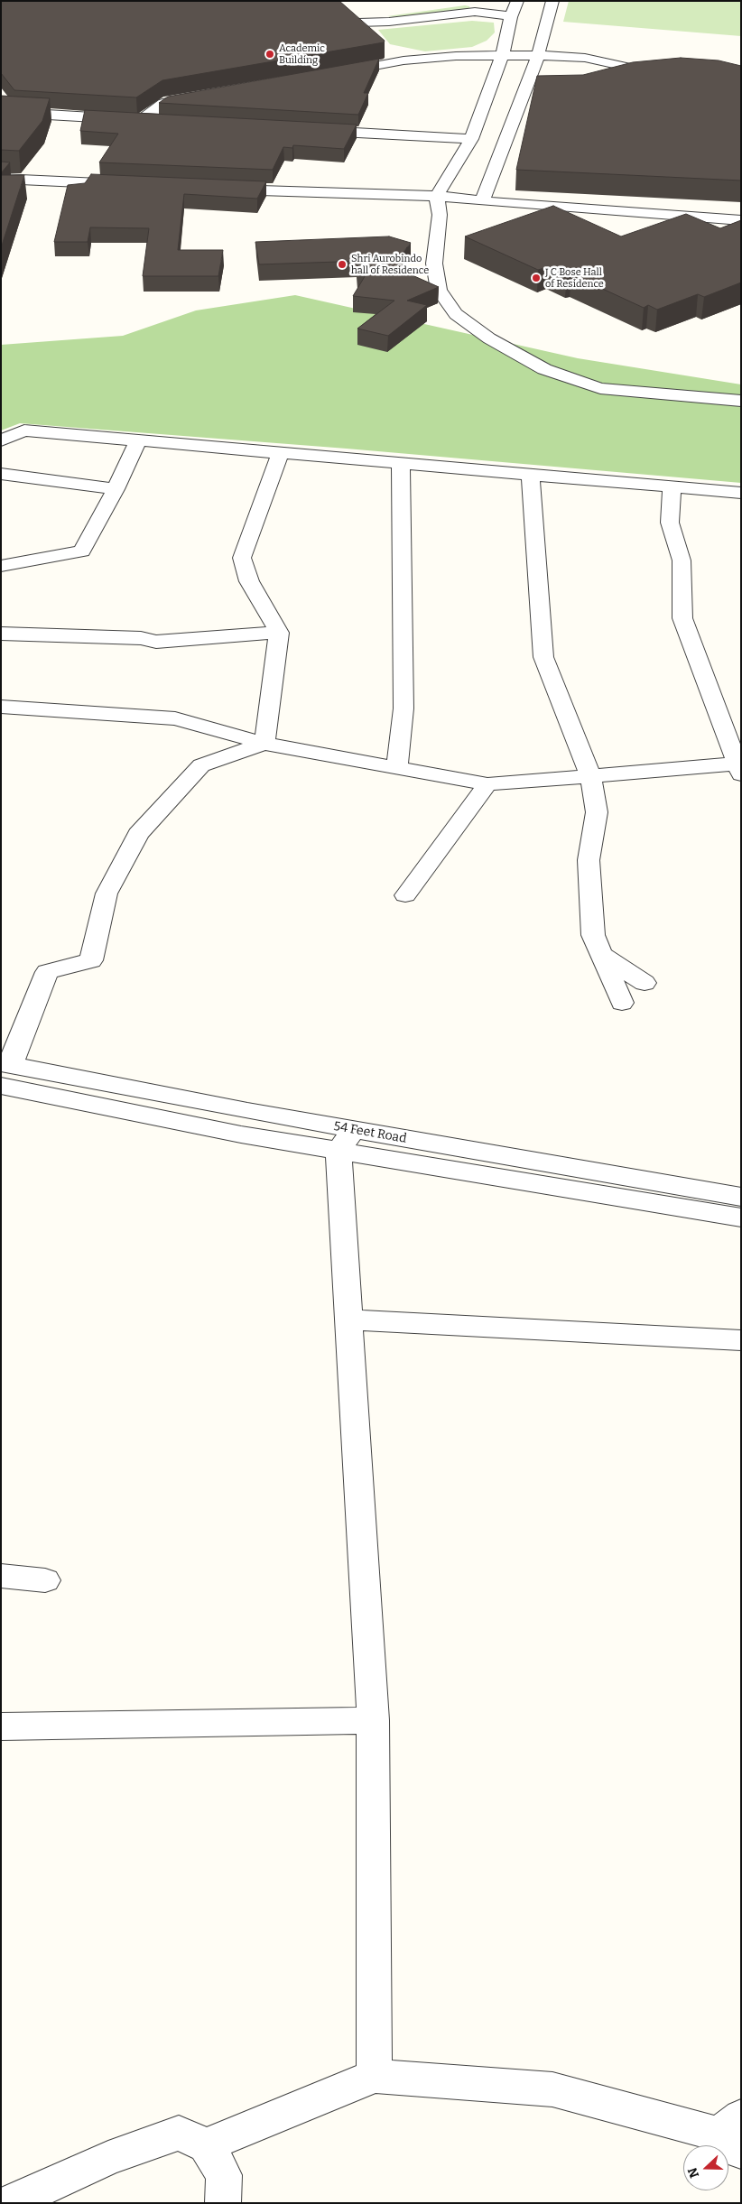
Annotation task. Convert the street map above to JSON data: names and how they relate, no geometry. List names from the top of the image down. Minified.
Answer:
{"streets":{"street":["54 Feet Road"]},"places":["Academic Building","Shri Aurobindo hall of Residence","J C Bose Hall of Residence"],"north":"left"}
